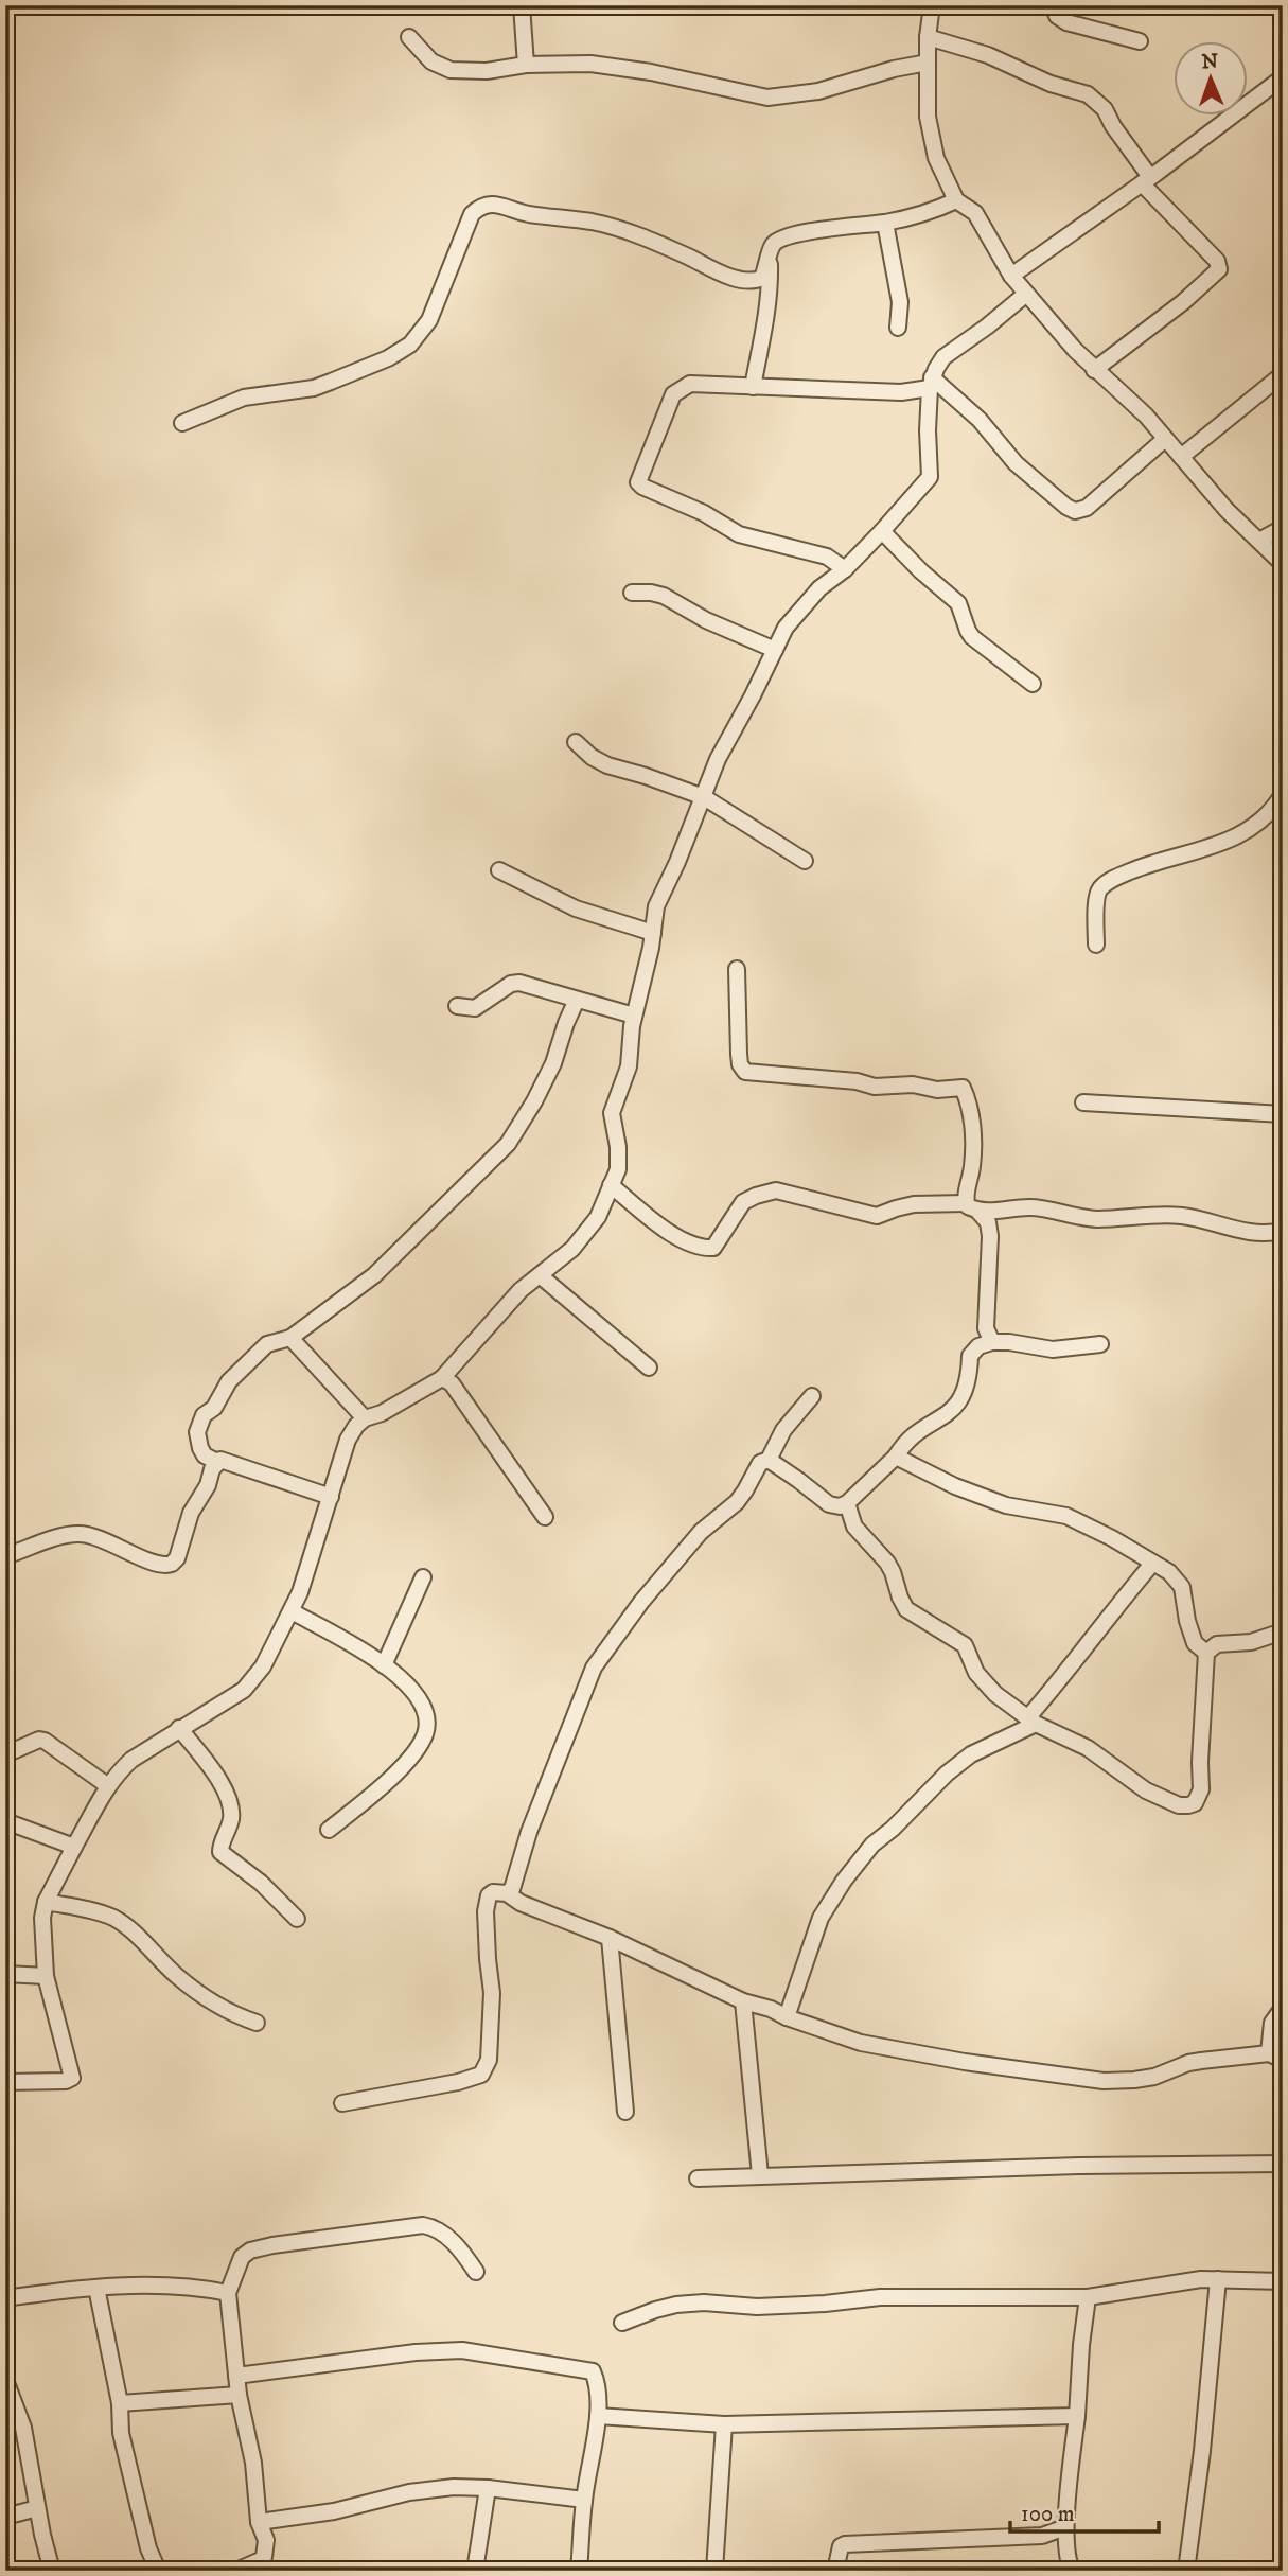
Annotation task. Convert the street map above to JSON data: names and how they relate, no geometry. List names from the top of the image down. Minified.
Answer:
{"scale_bar":"100 m","north":"top"}
